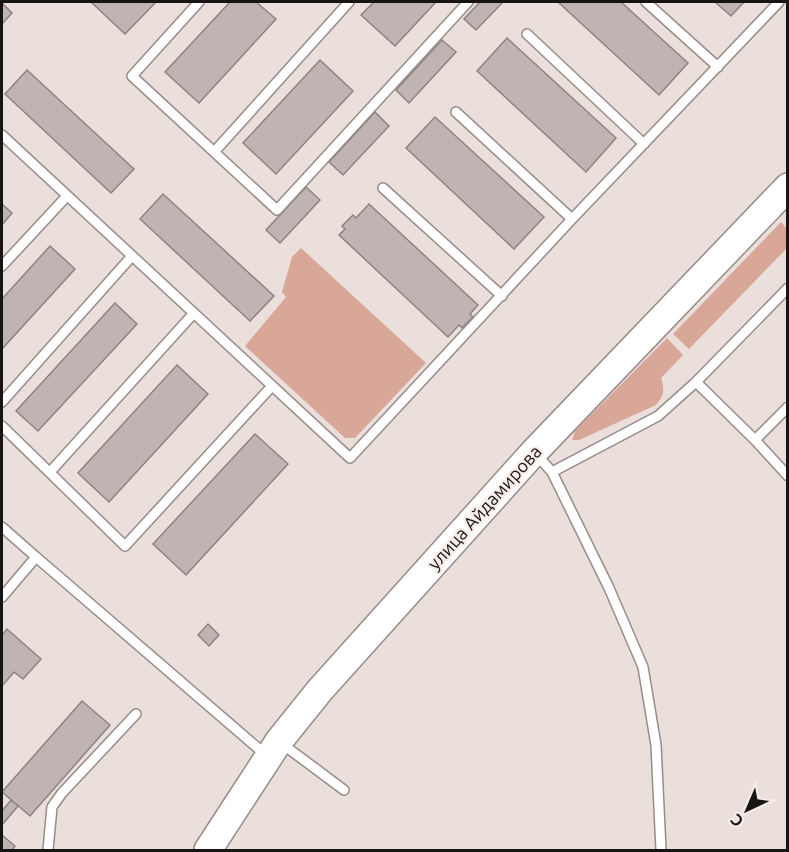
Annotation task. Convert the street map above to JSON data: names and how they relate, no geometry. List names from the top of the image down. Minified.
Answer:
{"streets":{"main road":["улица Айдамирова"]},"north":"bottom left"}
